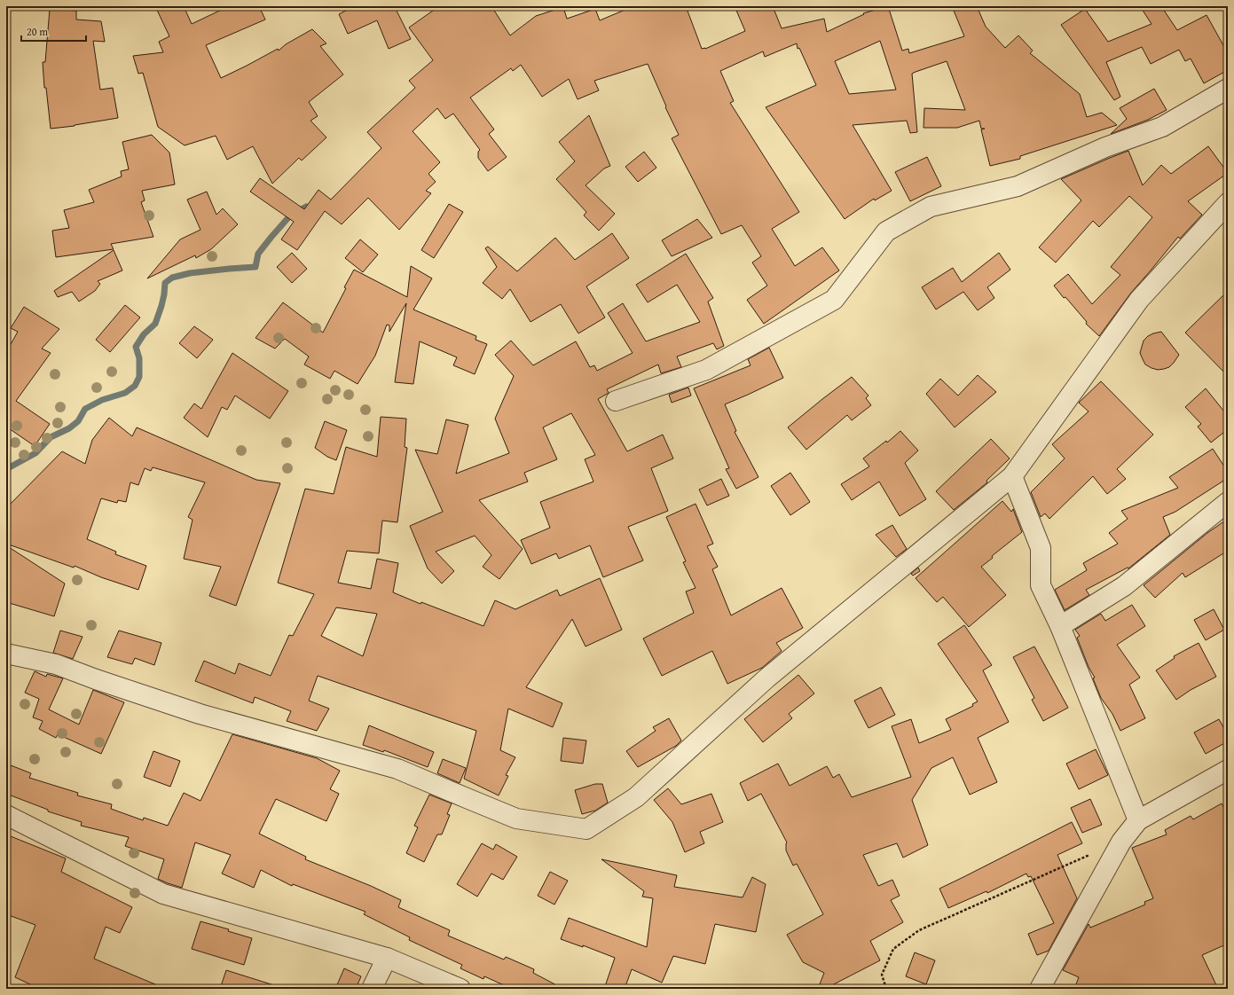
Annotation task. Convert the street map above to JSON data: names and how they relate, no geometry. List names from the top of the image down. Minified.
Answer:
{"scale_bar":"20 m"}
